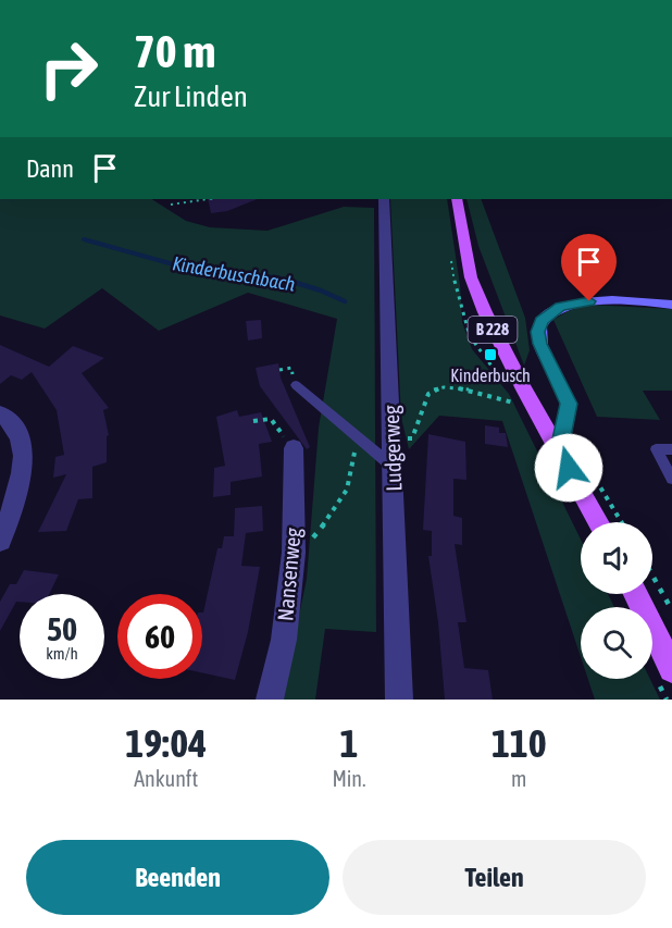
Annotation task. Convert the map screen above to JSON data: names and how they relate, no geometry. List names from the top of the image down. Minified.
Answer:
{"streets":{"main road":["B 228"],"street":["Ludgerweg","Nansenweg"]},"water":["Kinderbuschbach"],"places":{"transit":["Kinderbusch"]},"page":{"turn":["70 m","Zur Linden"],"then":"Dann","speed":"50 km/h","limit":"60","eta":["19:04","Ankunft","1","Min.","110","m"],"buttons":["Beenden","Teilen"]}}
